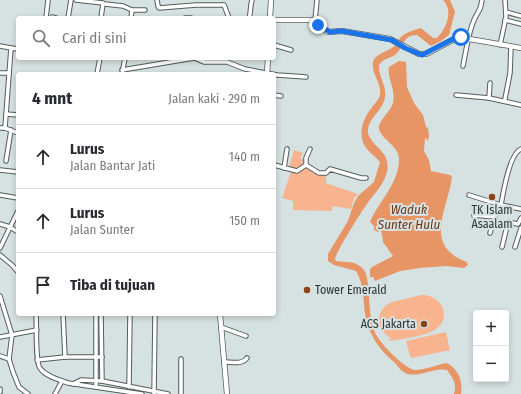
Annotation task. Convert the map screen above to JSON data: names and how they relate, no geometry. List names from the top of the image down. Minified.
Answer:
{"water":["Waduk Sunter Hulu"],"places":["TK Islam Asaalam","Tower Emerald","ACS Jakarta"],"page":{"search":"Cari di sini","heading":["4 mnt","Jalan kaki · 290 m"],"list":[["Lurus","Jalan Bantar Jati","140 m"],["Lurus","Jalan Sunter","150 m"],"Tiba di tujuan"],"map_buttons":["+","−"]}}
